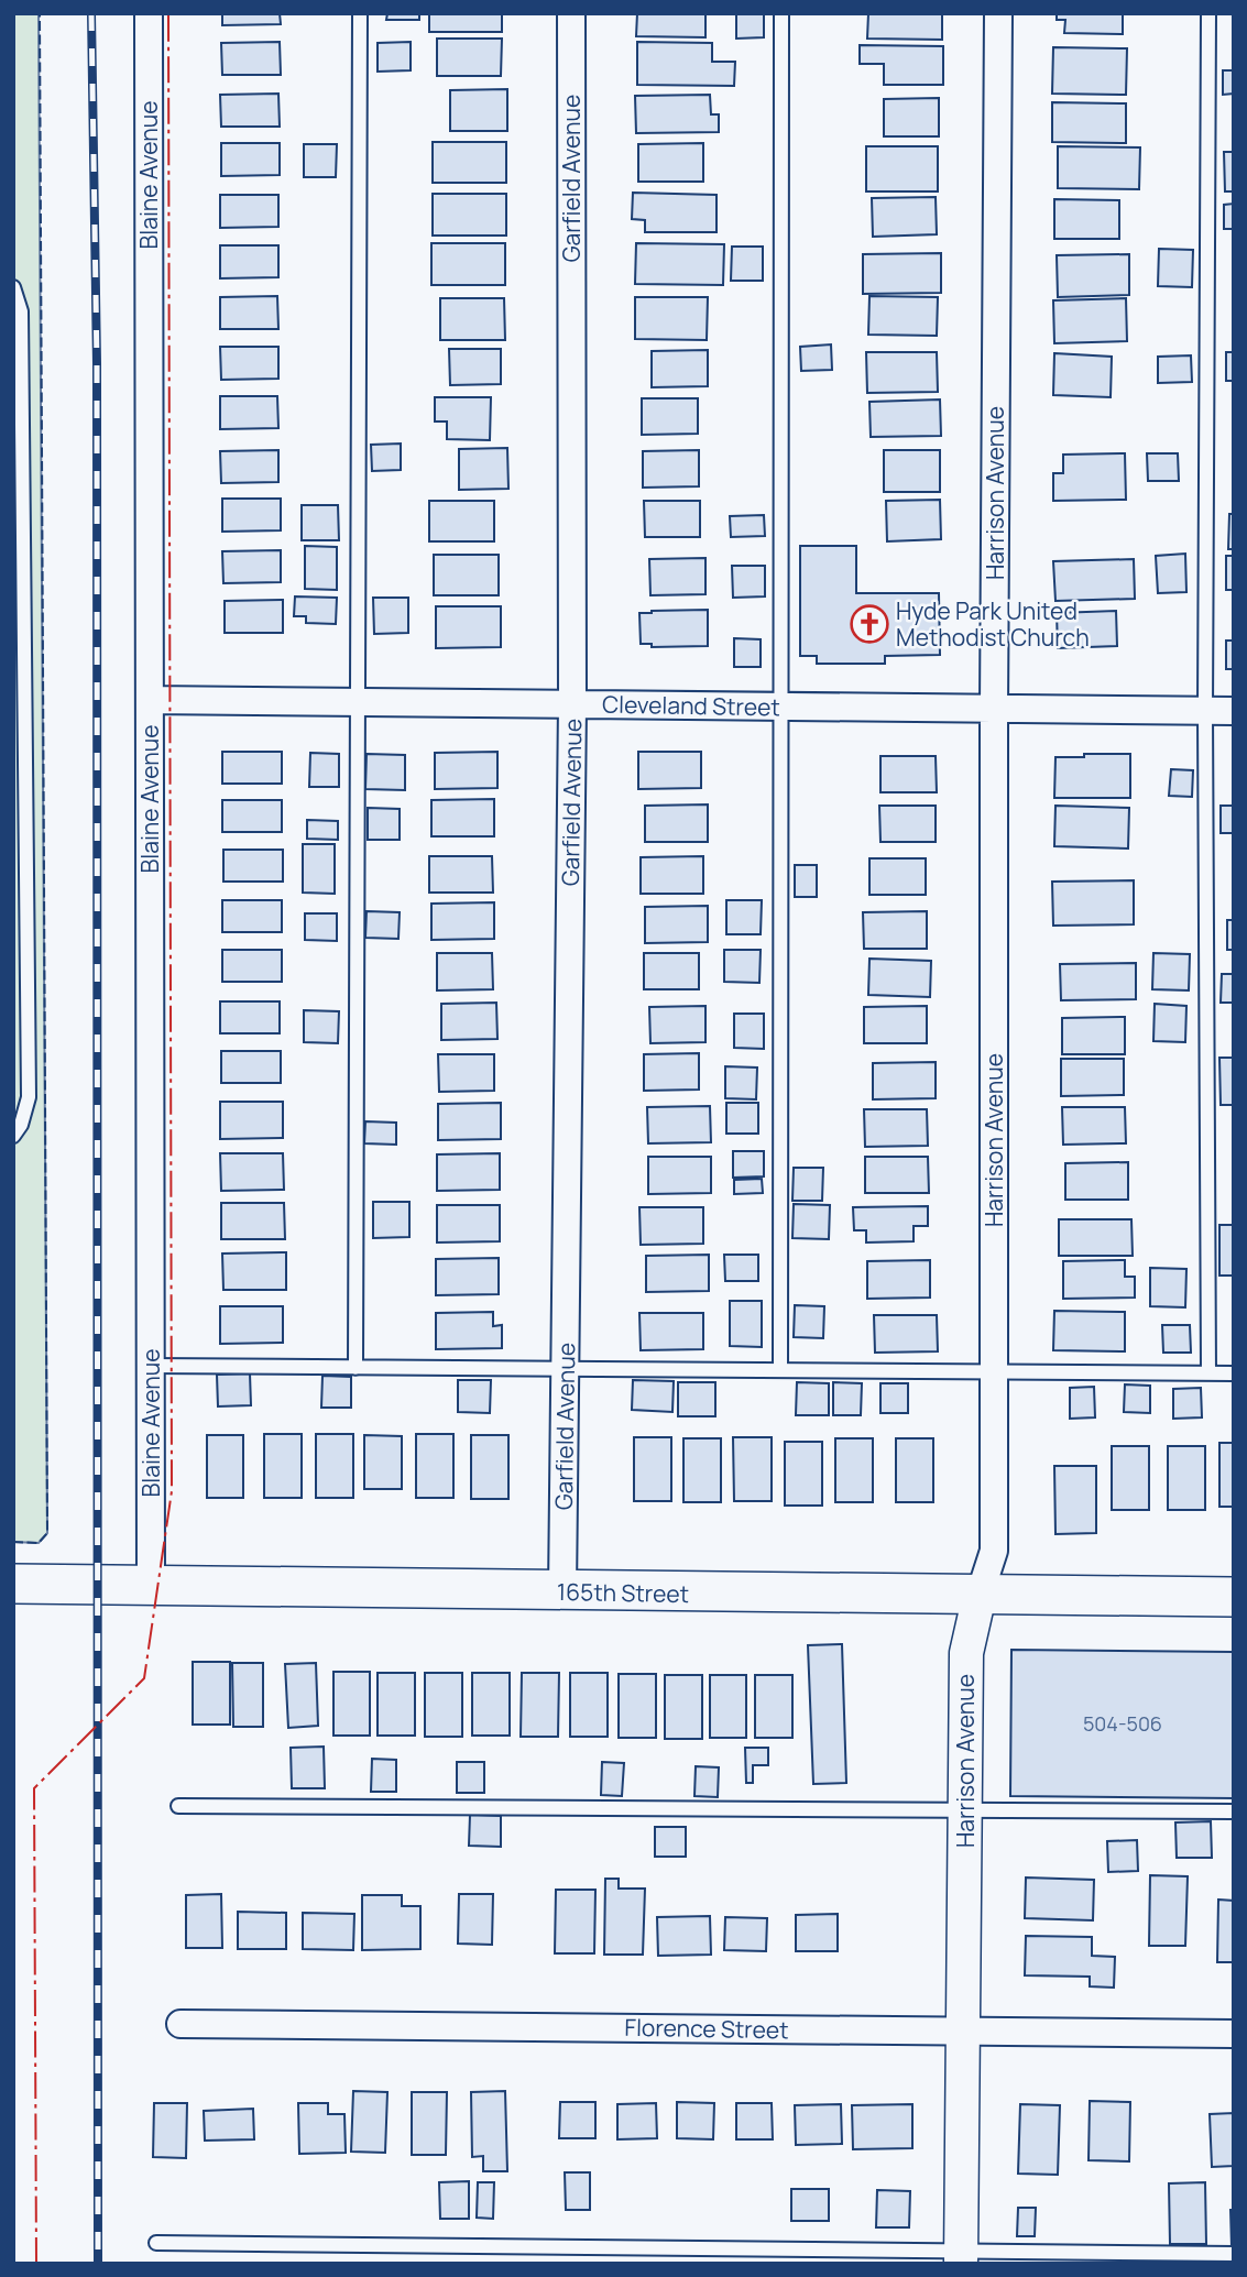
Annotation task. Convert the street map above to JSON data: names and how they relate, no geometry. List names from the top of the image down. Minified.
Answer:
{"streets":{"main road":["165th Street"],"street":["Blaine Avenue","Garfield Avenue","Harrison Avenue","Cleveland Street","Florence Street"]},"crossings":[["Blaine Avenue","Cleveland Street"],["Blaine Avenue","165th Street"],["Garfield Avenue","Cleveland Street"],["Garfield Avenue","165th Street"],["Harrison Avenue","Cleveland Street"],["Harrison Avenue","165th Street"],["Harrison Avenue","Florence Street"]],"places":{"church":["Hyde Park United Methodist Church"]},"house_numbers":["504-506"]}
